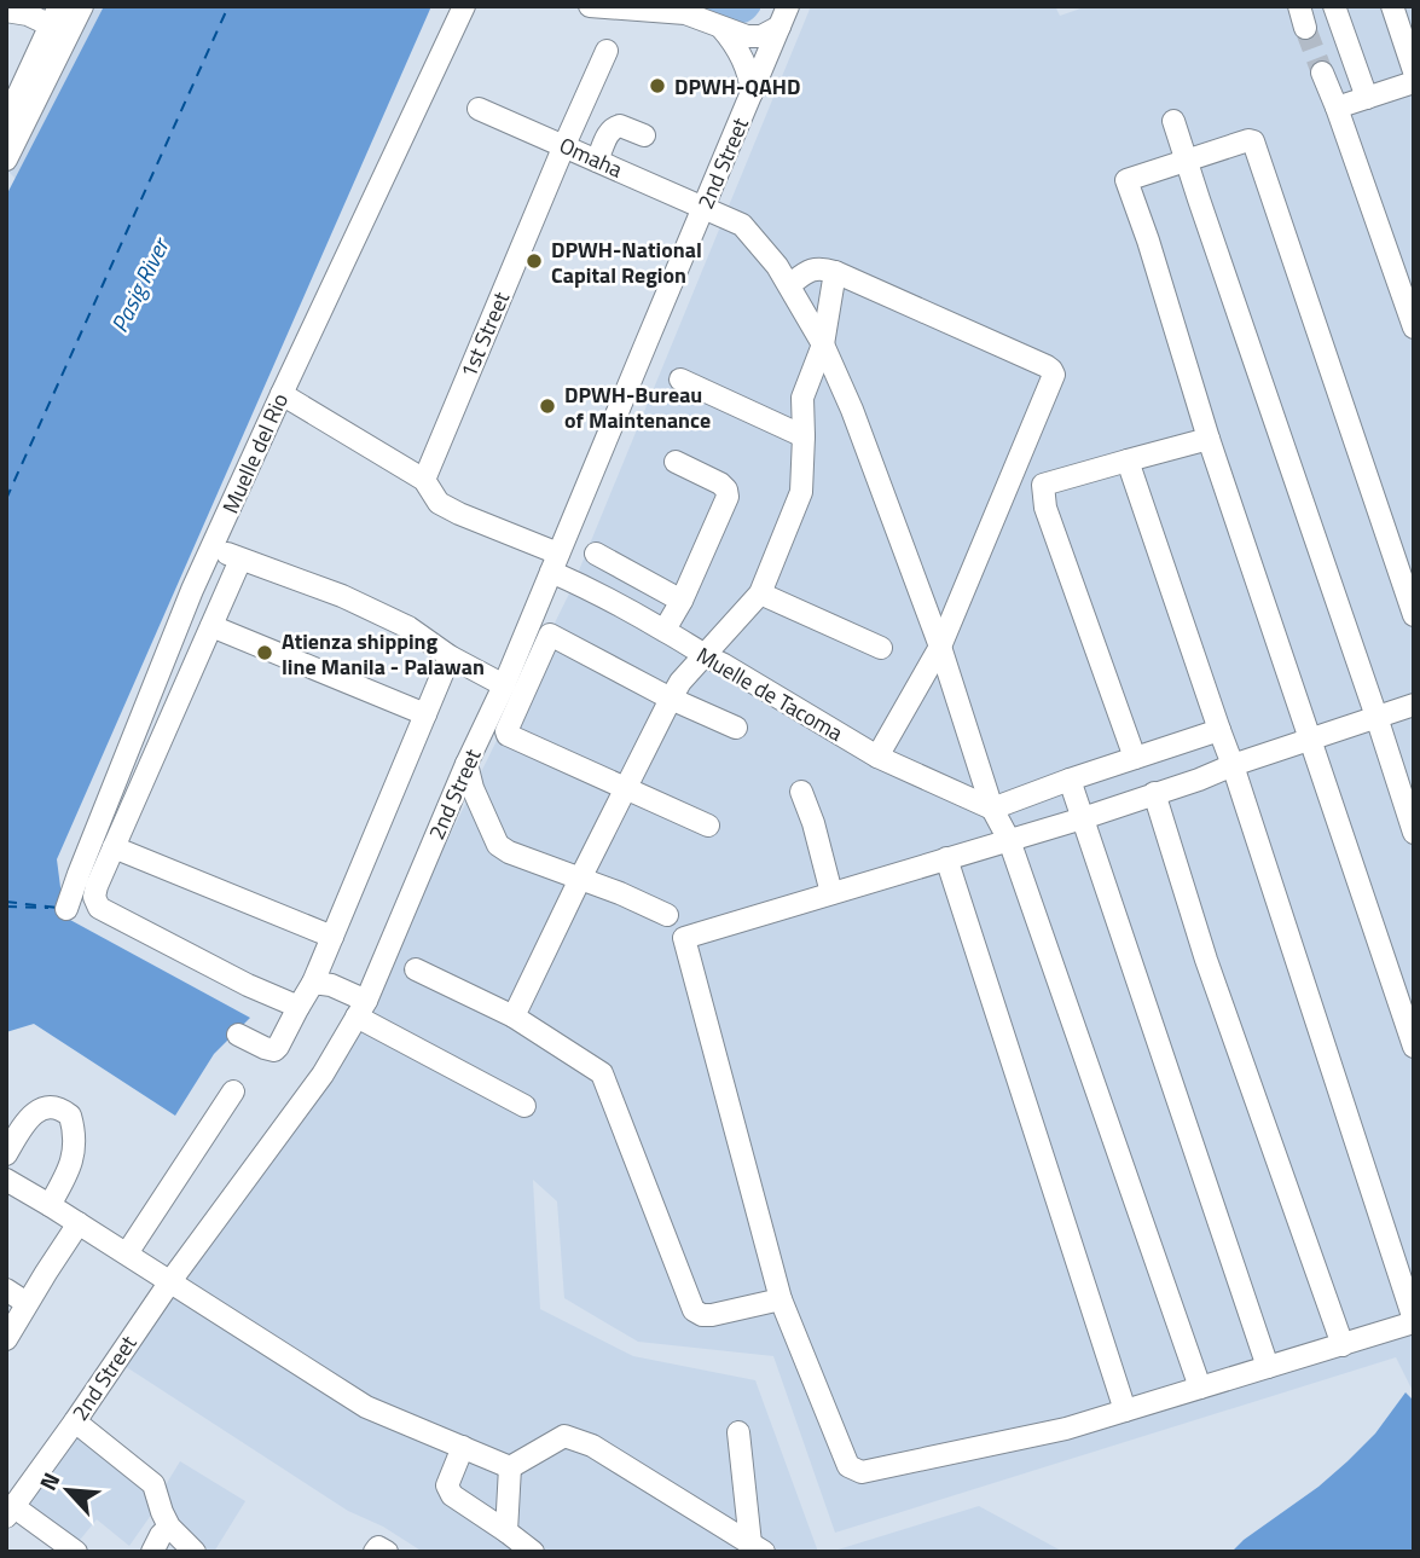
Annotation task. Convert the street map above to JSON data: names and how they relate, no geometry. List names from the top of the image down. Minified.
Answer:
{"streets":{"street":["Omaha","2nd Street","1st Street","Muelle del Rio","Muelle de Tacoma"]},"crossings":[["Omaha","2nd Street"],["Omaha","1st Street"],["Omaha","Muelle de Tacoma"],["2nd Street","Muelle de Tacoma"],["1st Street","Muelle de Tacoma"],["Muelle del Rio","Muelle de Tacoma"]],"water":["Pasig River"],"places":["DPWH-QAHD","DPWH-National Capital Region","DPWH-Bureau of Maintenance","Atienza shipping line Manila - Palawan"],"north":"top left"}
